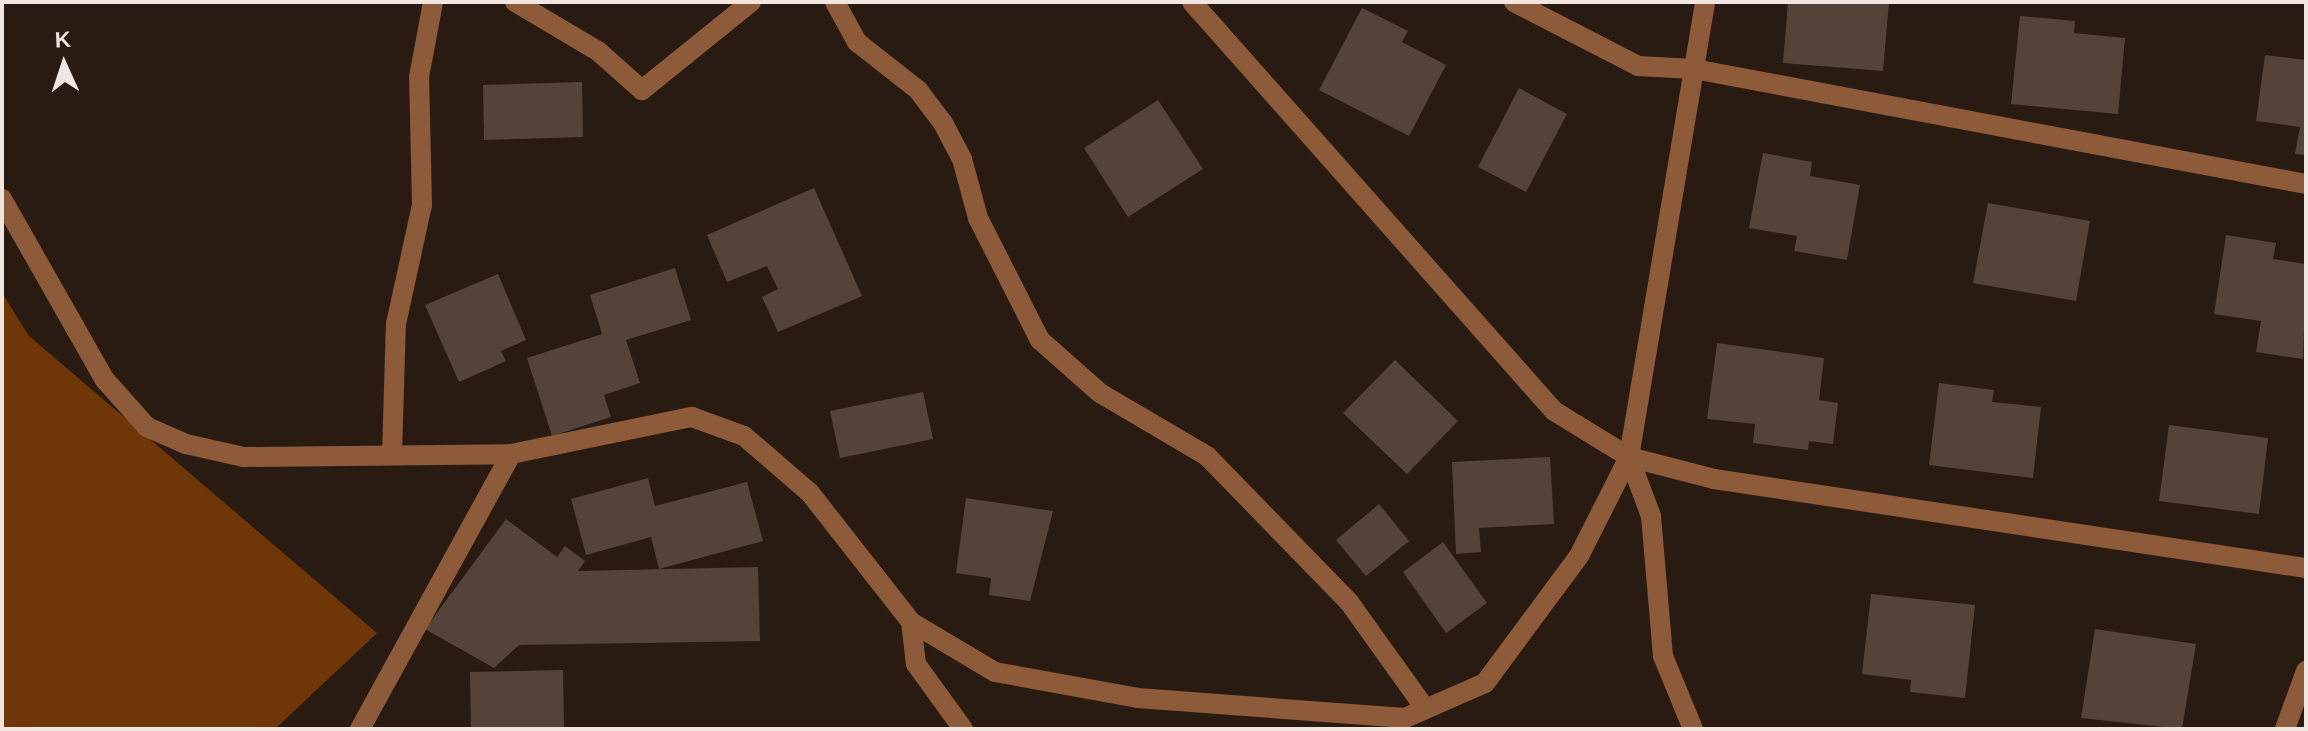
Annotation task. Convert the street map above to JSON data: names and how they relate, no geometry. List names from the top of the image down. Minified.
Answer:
{"north":"top"}
